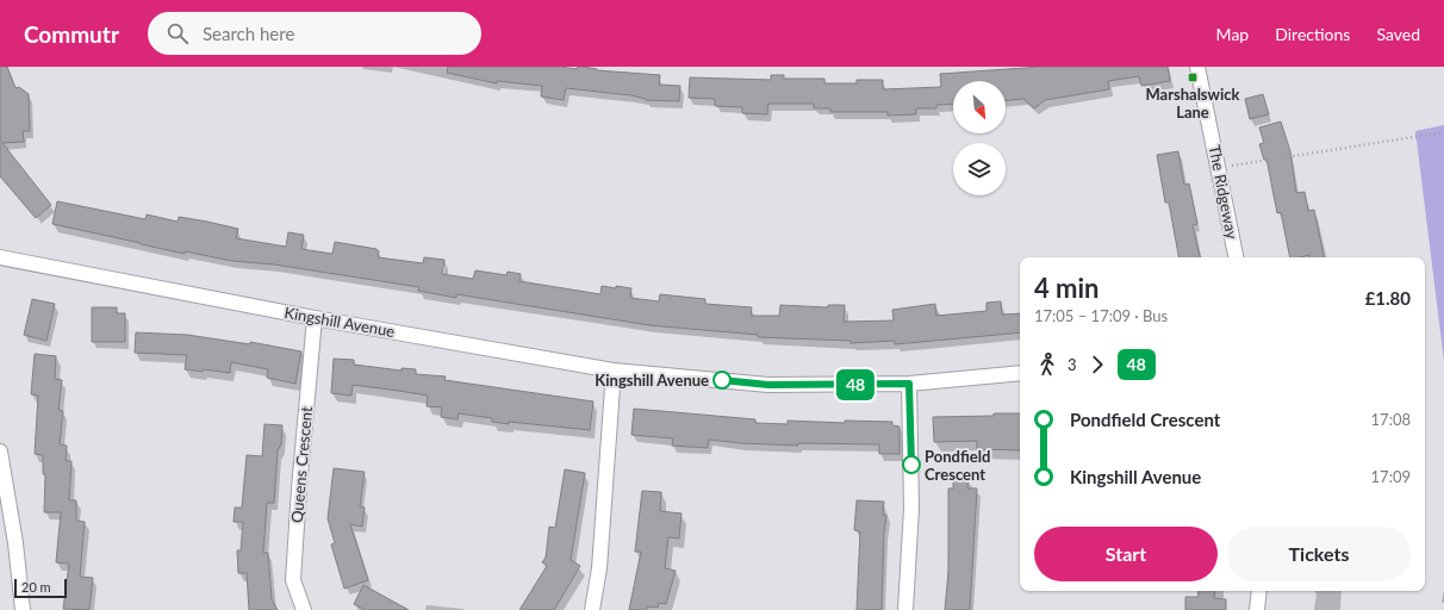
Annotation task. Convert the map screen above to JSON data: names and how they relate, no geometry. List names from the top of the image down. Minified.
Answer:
{"streets":{"street":["The Ridgeway","Kingshill Avenue","Queens Crescent"]},"crossings":[["Kingshill Avenue","Queens Crescent"]],"places":{"transit":["Marshalswick Lane"],"other":["Kingshill Avenue","Pondfield Crescent"]},"lines":["bus line 48"],"scale_bar":"20 m","north":"bottom right","page":{"header":"Commutr","search":"Search here","nav":["Map","Directions","Saved"],"on_map":"48","heading":["4 min","17:05 – 17:09 · Bus","£1.80"],"legs":["3","48"],"list":[{"name":"Pondfield Crescent","value":"17:08"},{"name":"Kingshill Avenue","value":"17:09"}],"buttons":["Start","Tickets"],"scale":"20 m"}}
